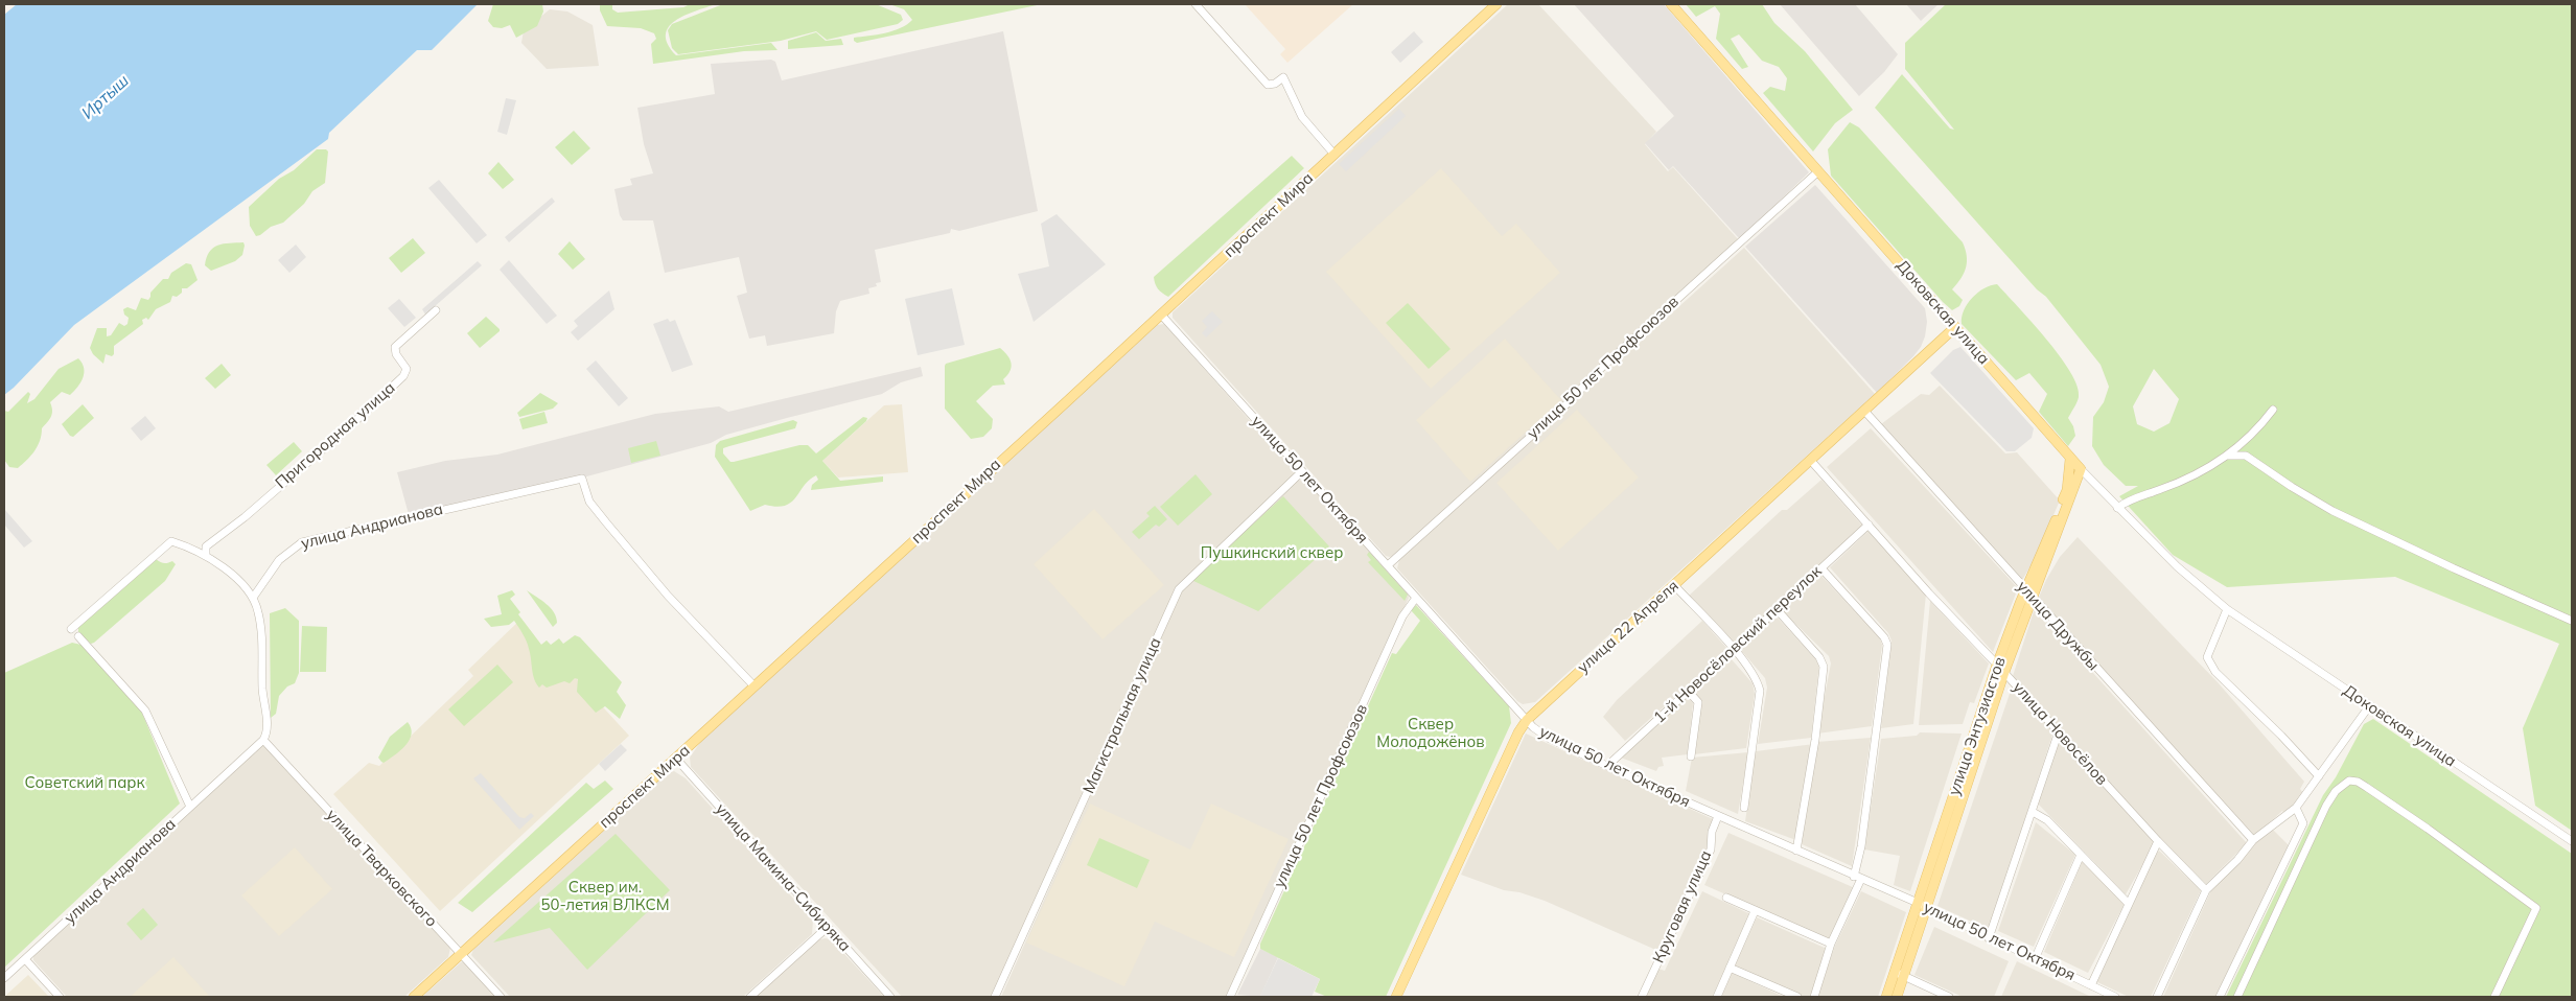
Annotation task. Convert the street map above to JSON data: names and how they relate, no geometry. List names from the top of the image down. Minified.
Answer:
{"streets":{"main road":["проспект Мира","Доковская улица","улица 22 Апреля","улица Энтузиастов"],"street":["улица 50 лет Профсоюзов","Пригородная улица","улица 50 лет Октября","улица Андрианова","улица Дружбы","1-й Новосёловский переулок","Магистральная улица","улица Новосёлов","улица Тварковского","улица Мамина-Сибиряка","Круговая улица"]},"crossings":[["проспект Мира","улица 50 лет Октября"],["проспект Мира","улица Андрианова"],["проспект Мира","улица Тварковского"],["проспект Мира","улица Мамина-Сибиряка"],["Доковская улица","улица 50 лет Профсоюзов"],["Доковская улица","улица 22 Апреля"],["Доковская улица","улица Энтузиастов"],["улица 50 лет Профсоюзов","улица 50 лет Октября"],["улица 50 лет Октября","улица 22 Апреля"],["улица 50 лет Октября","1-й Новосёловский переулок"],["улица 50 лет Октября","Магистральная улица"],["улица 50 лет Октября","улица Энтузиастов"],["улица 50 лет Октября","Круговая улица"],["улица Андрианова","улица Тварковского"],["улица Дружбы","улица 22 Апреля"],["улица Дружбы","улица Энтузиастов"],["улица 22 Апреля","улица Новосёлов"],["1-й Новосёловский переулок","улица Новосёлов"],["улица Энтузиастов","улица Новосёлов"]],"water":["Иртыш"],"parks":["Пушкинский сквер","Сквер Молодожёнов","Советский парк","Сквер им. 50-летия ВЛКСМ"]}
